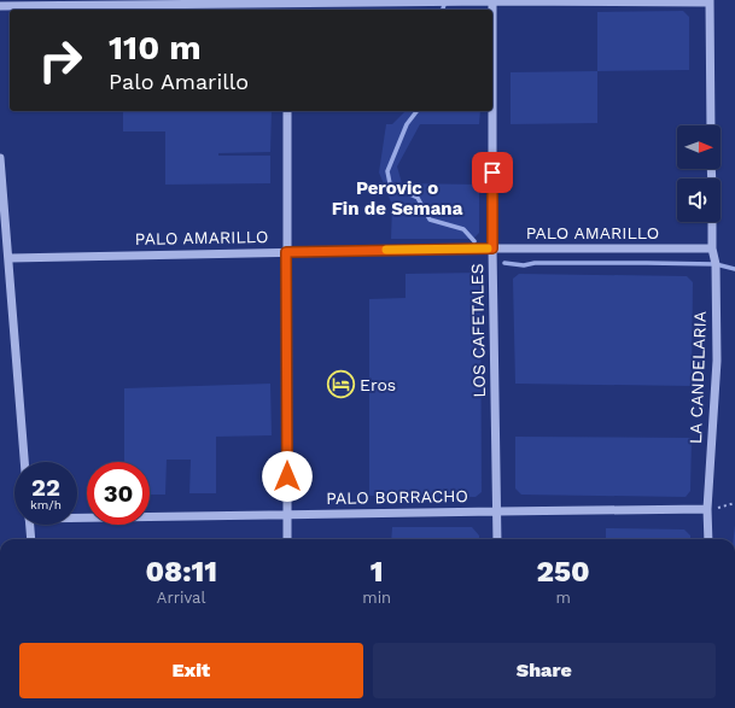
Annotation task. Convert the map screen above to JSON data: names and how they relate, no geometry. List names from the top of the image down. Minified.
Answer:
{"streets":{"street":["PALO AMARILLO","LOS CAFETALES","LA CANDELARIA","PALO BORRACHO"]},"crossings":[["PALO AMARILLO","LOS CAFETALES"],["PALO AMARILLO","LA CANDELARIA"],["LOS CAFETALES","PALO BORRACHO"],["LA CANDELARIA","PALO BORRACHO"]],"districts":["Perovic o Fin de Semana"],"places":{"hotel":["Eros"]},"north":"right","page":{"turn":["110 m","Palo Amarillo"],"speed":"22 km/h","limit":"30","eta":["08:11","Arrival","1","min","250","m"],"buttons":["Exit","Share"]}}
